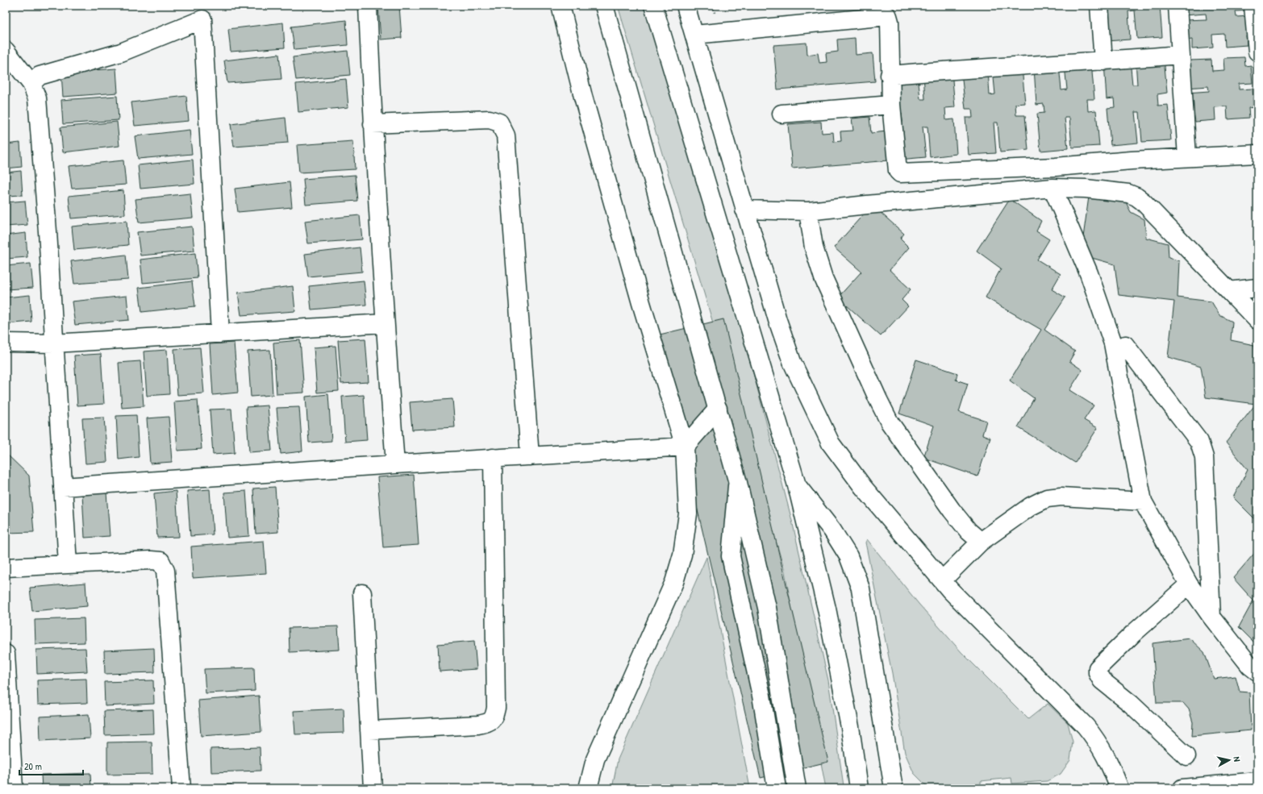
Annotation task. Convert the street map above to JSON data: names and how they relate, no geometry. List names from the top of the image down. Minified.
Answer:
{"scale_bar":"20 m","north":"right"}
